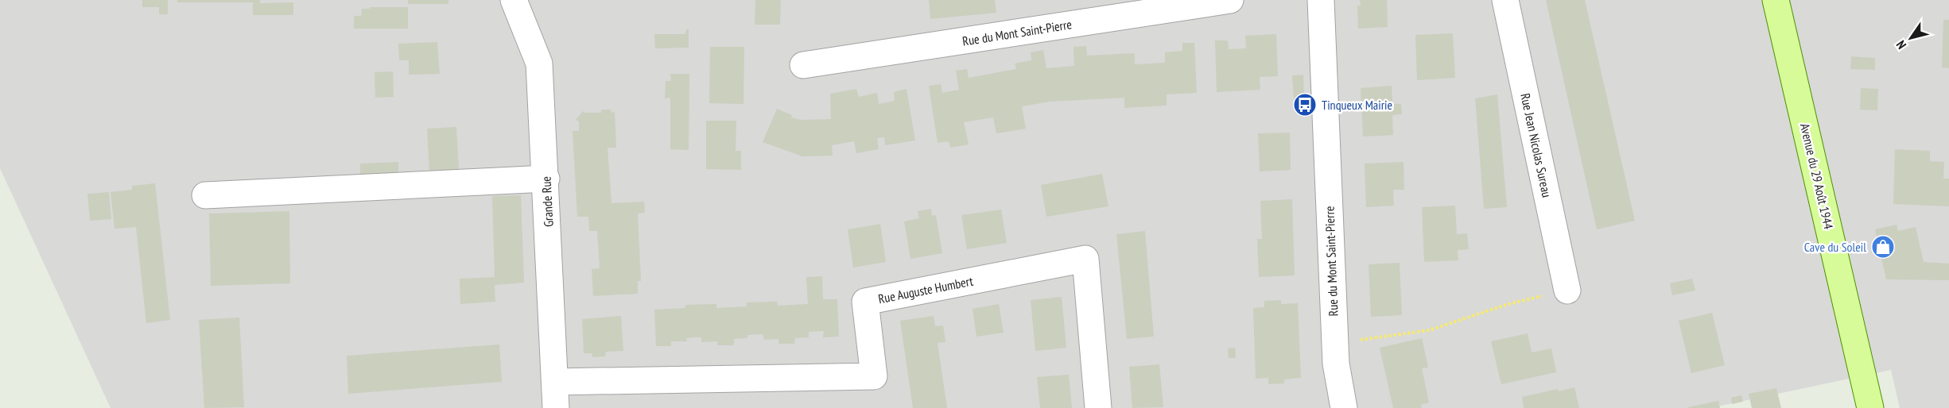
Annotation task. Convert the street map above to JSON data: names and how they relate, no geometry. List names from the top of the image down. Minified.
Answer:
{"streets":{"main road":["Avenue du 29 Août 1944"],"street":["Rue du Mont Saint-Pierre","Rue Jean Nicolas Sureau","Grande Rue","Rue Auguste Humbert"]},"crossings":[["Grande Rue","Rue Auguste Humbert"]],"places":{"bus stop":["Tinqueux Mairie"],"shop":["Cave du Soleil"]},"north":"bottom left"}
